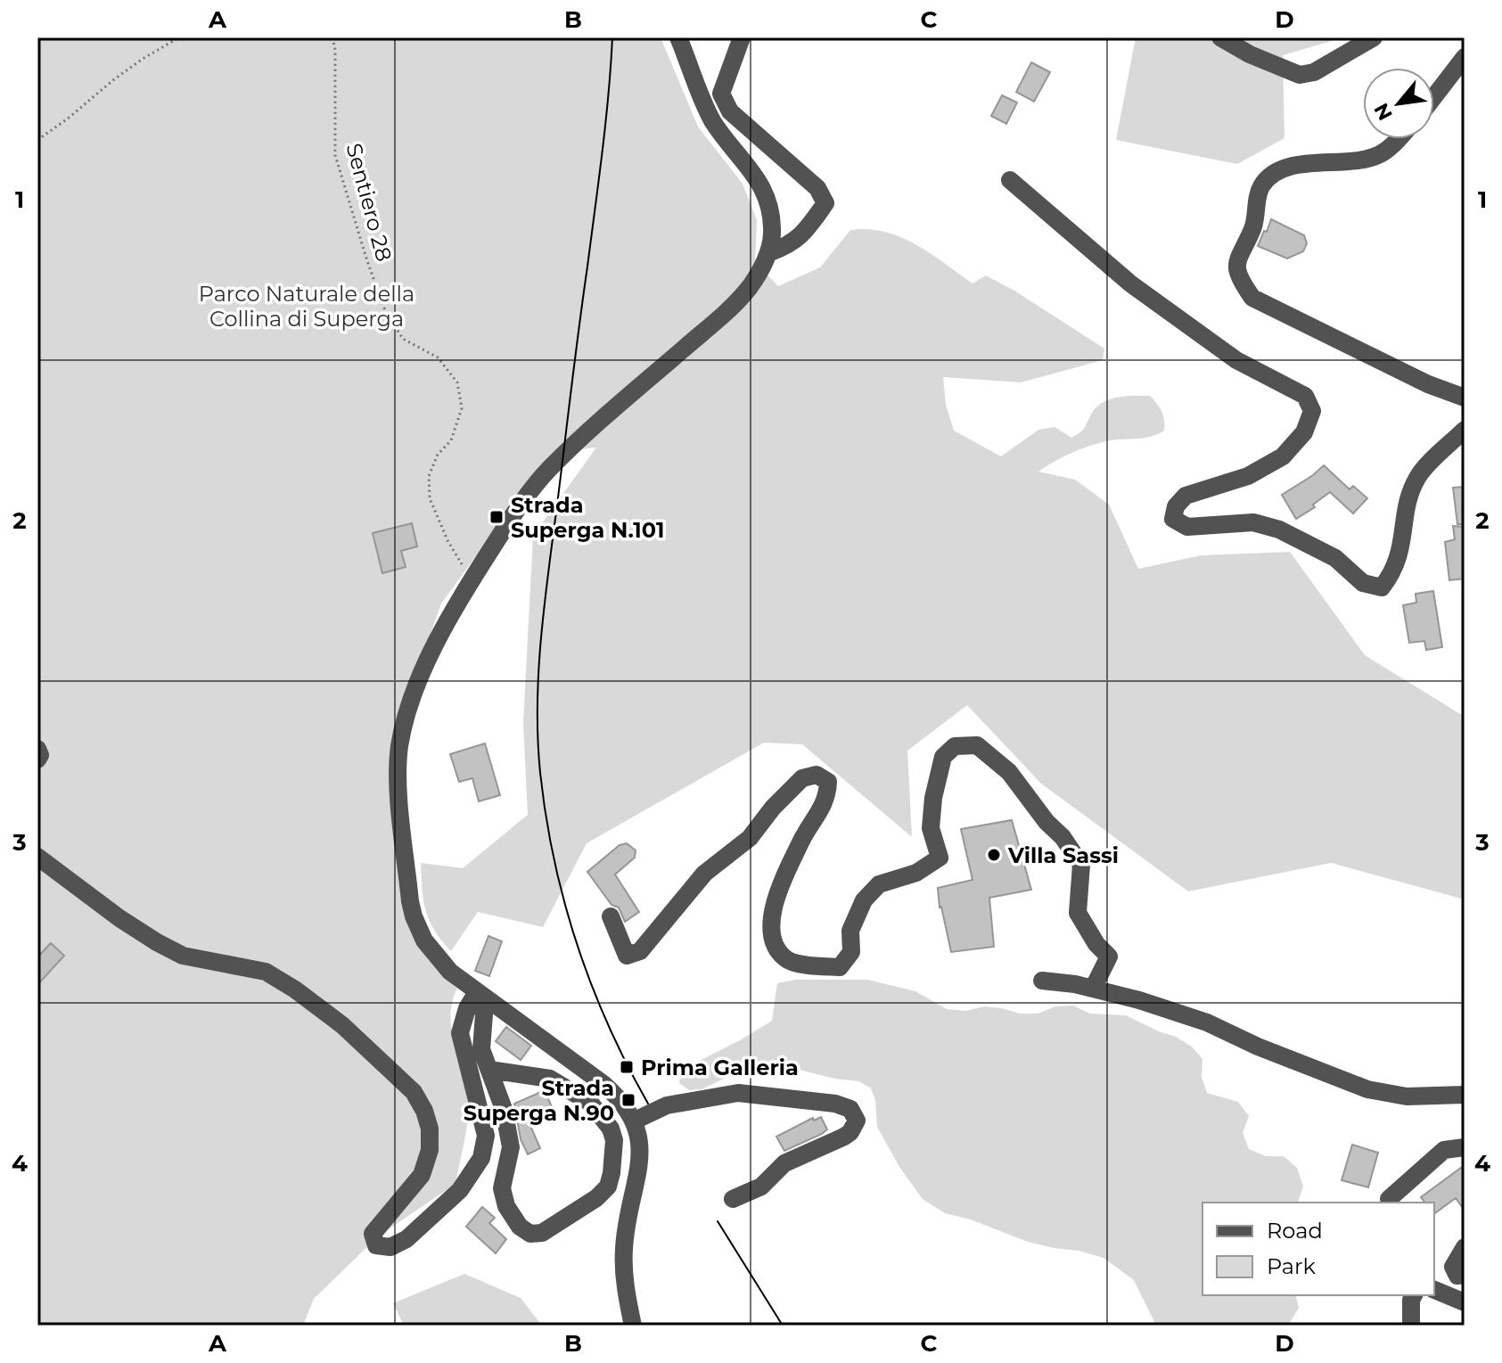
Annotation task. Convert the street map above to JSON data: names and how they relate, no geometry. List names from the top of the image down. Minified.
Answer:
{"streets":{"path":["Sentiero 28"]},"parks":["Parco Naturale della Collina di Superga"],"places":{"transit":["Strada Superga N.101","Prima Galleria","Strada Superga N.90"],"other":["Villa Sassi"]},"legend":["Road","Park"],"north":"bottom left","grid":{"columns":["A","B","C","D"],"rows":["1","2","3","4"]}}
